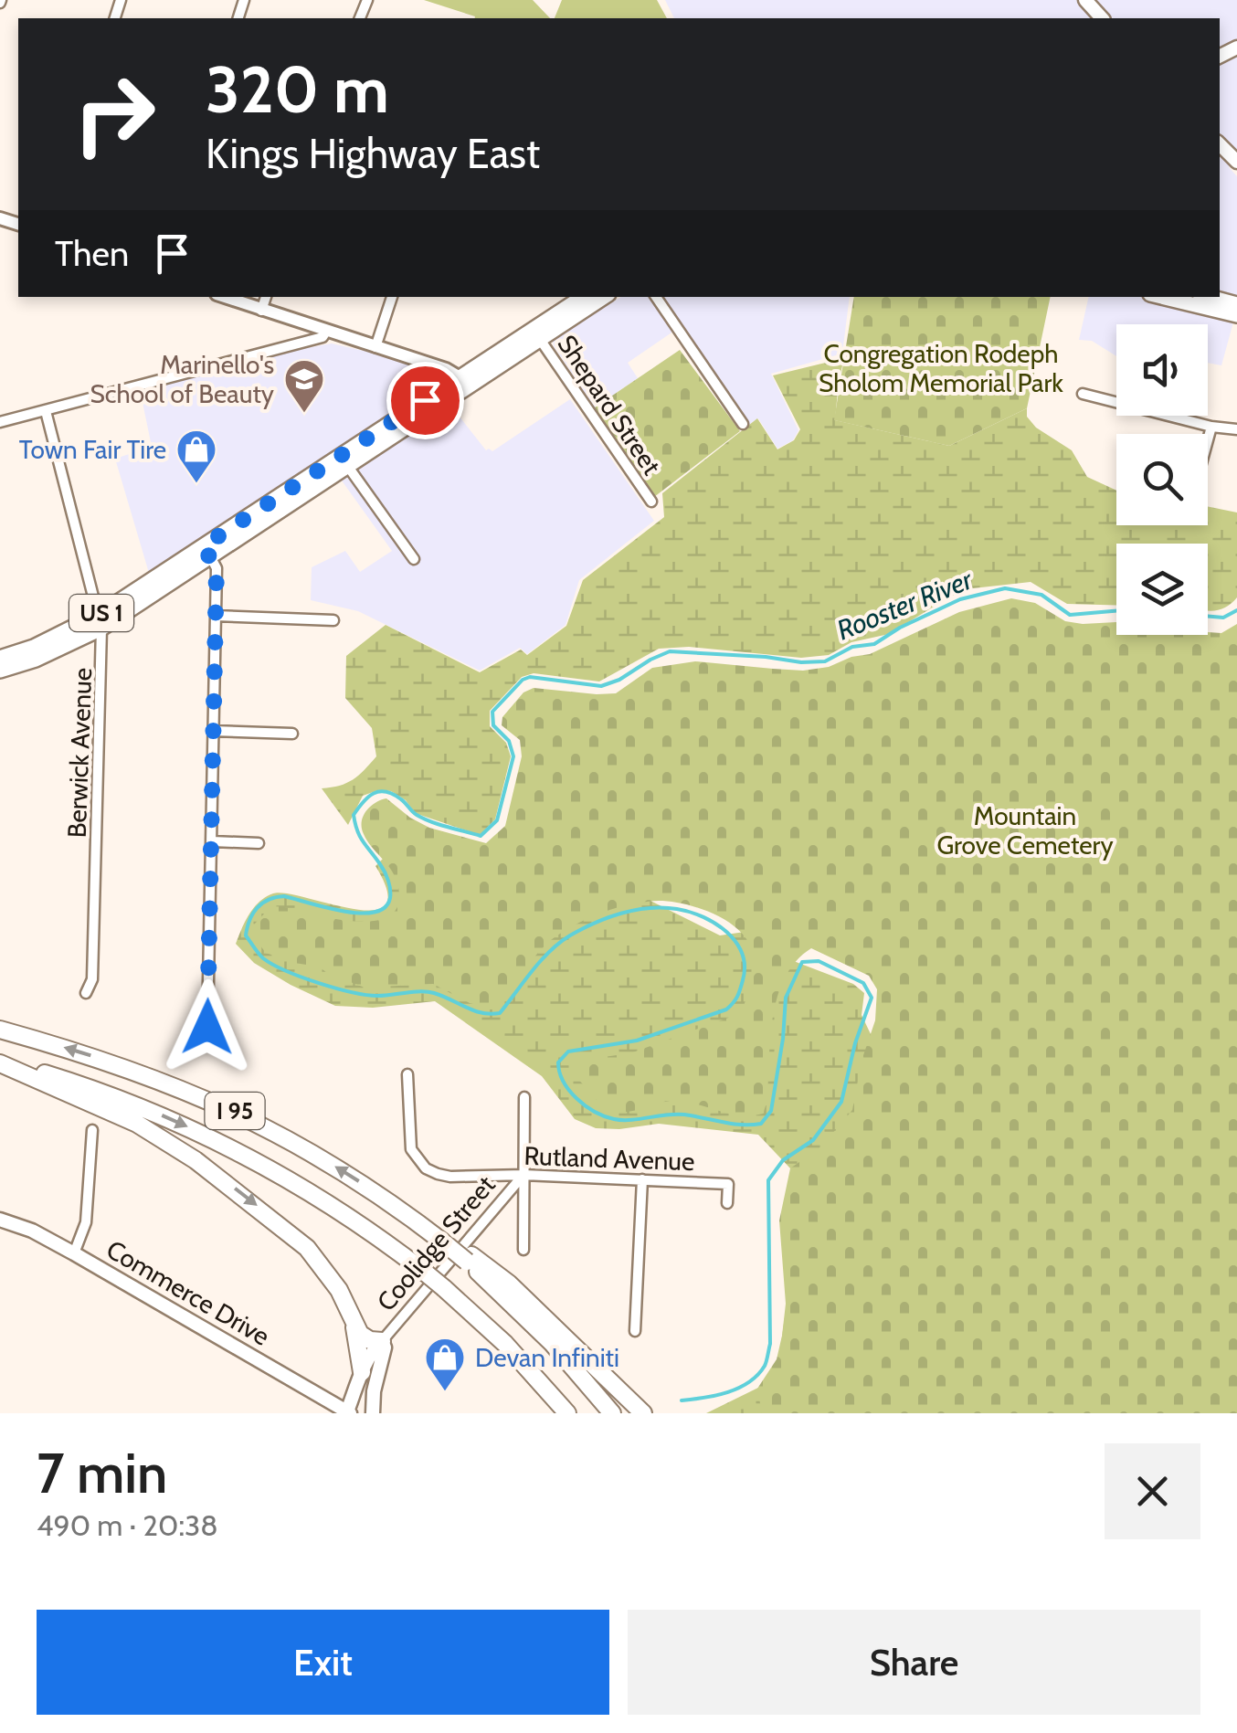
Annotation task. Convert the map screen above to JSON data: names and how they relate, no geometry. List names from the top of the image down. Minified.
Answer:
{"streets":{"highway":["I 95"],"main road":["US 1","Coolidge Street","Commerce Drive"],"street":["Shepard Street","Berwick Avenue","Rutland Avenue"]},"crossings":[["Shepard Street","US 1"],["US 1","Berwick Avenue"],["Rutland Avenue","Coolidge Street"],["Coolidge Street","Commerce Drive"]],"water":["Rooster River"],"parks":["Congregation Rodeph Sholom Memorial Park","Mountain Grove Cemetery"],"places":{"school or university":["Marinello's School of Beauty"],"shop":["Town Fair Tire","Devan Infiniti"]},"page":{"turn":["320 m","Kings Highway East"],"then":"Then","heading":["7 min","490 m · 20:38"],"buttons":["Exit","Share"]}}
